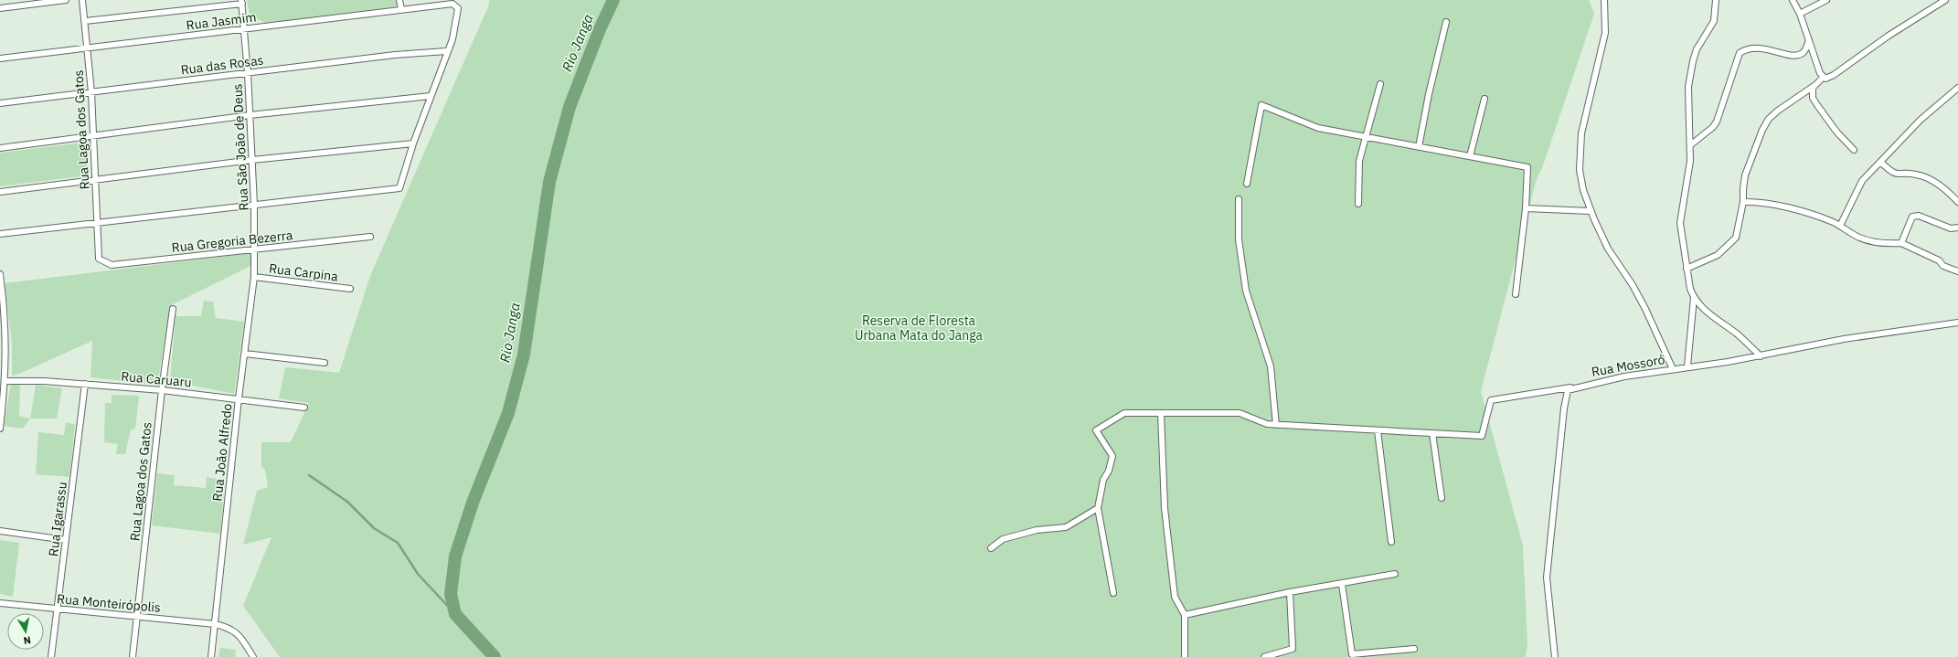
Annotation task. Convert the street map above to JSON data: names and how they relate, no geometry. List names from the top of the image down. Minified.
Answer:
{"streets":{"street":["Rua Jasmim","Rua das Rosas","Rua Lagoa dos Gatos","Rua São João de Deus","Rua Gregoria Bezerra","Rua Carpina","Rua Mossoró","Rua Caruaru","Rua João Alfredo","Rua Igarassu","Rua Monteirópolis"]},"crossings":[["Rua Jasmim","Rua das Rosas"],["Rua Jasmim","Rua Lagoa dos Gatos"],["Rua Jasmim","Rua São João de Deus"],["Rua das Rosas","Rua Lagoa dos Gatos"],["Rua das Rosas","Rua São João de Deus"],["Rua Lagoa dos Gatos","Rua Gregoria Bezerra"],["Rua Lagoa dos Gatos","Rua Caruaru"],["Rua Lagoa dos Gatos","Rua Monteirópolis"],["Rua São João de Deus","Rua Gregoria Bezerra"],["Rua São João de Deus","Rua João Alfredo"],["Rua Gregoria Bezerra","Rua João Alfredo"],["Rua Carpina","Rua João Alfredo"],["Rua Caruaru","Rua João Alfredo"],["Rua Caruaru","Rua Igarassu"],["Rua João Alfredo","Rua Monteirópolis"],["Rua Igarassu","Rua Monteirópolis"]],"water":["Rio Janga"],"parks":["Reserva de Floresta Urbana Mata do Janga"],"north":"bottom"}
